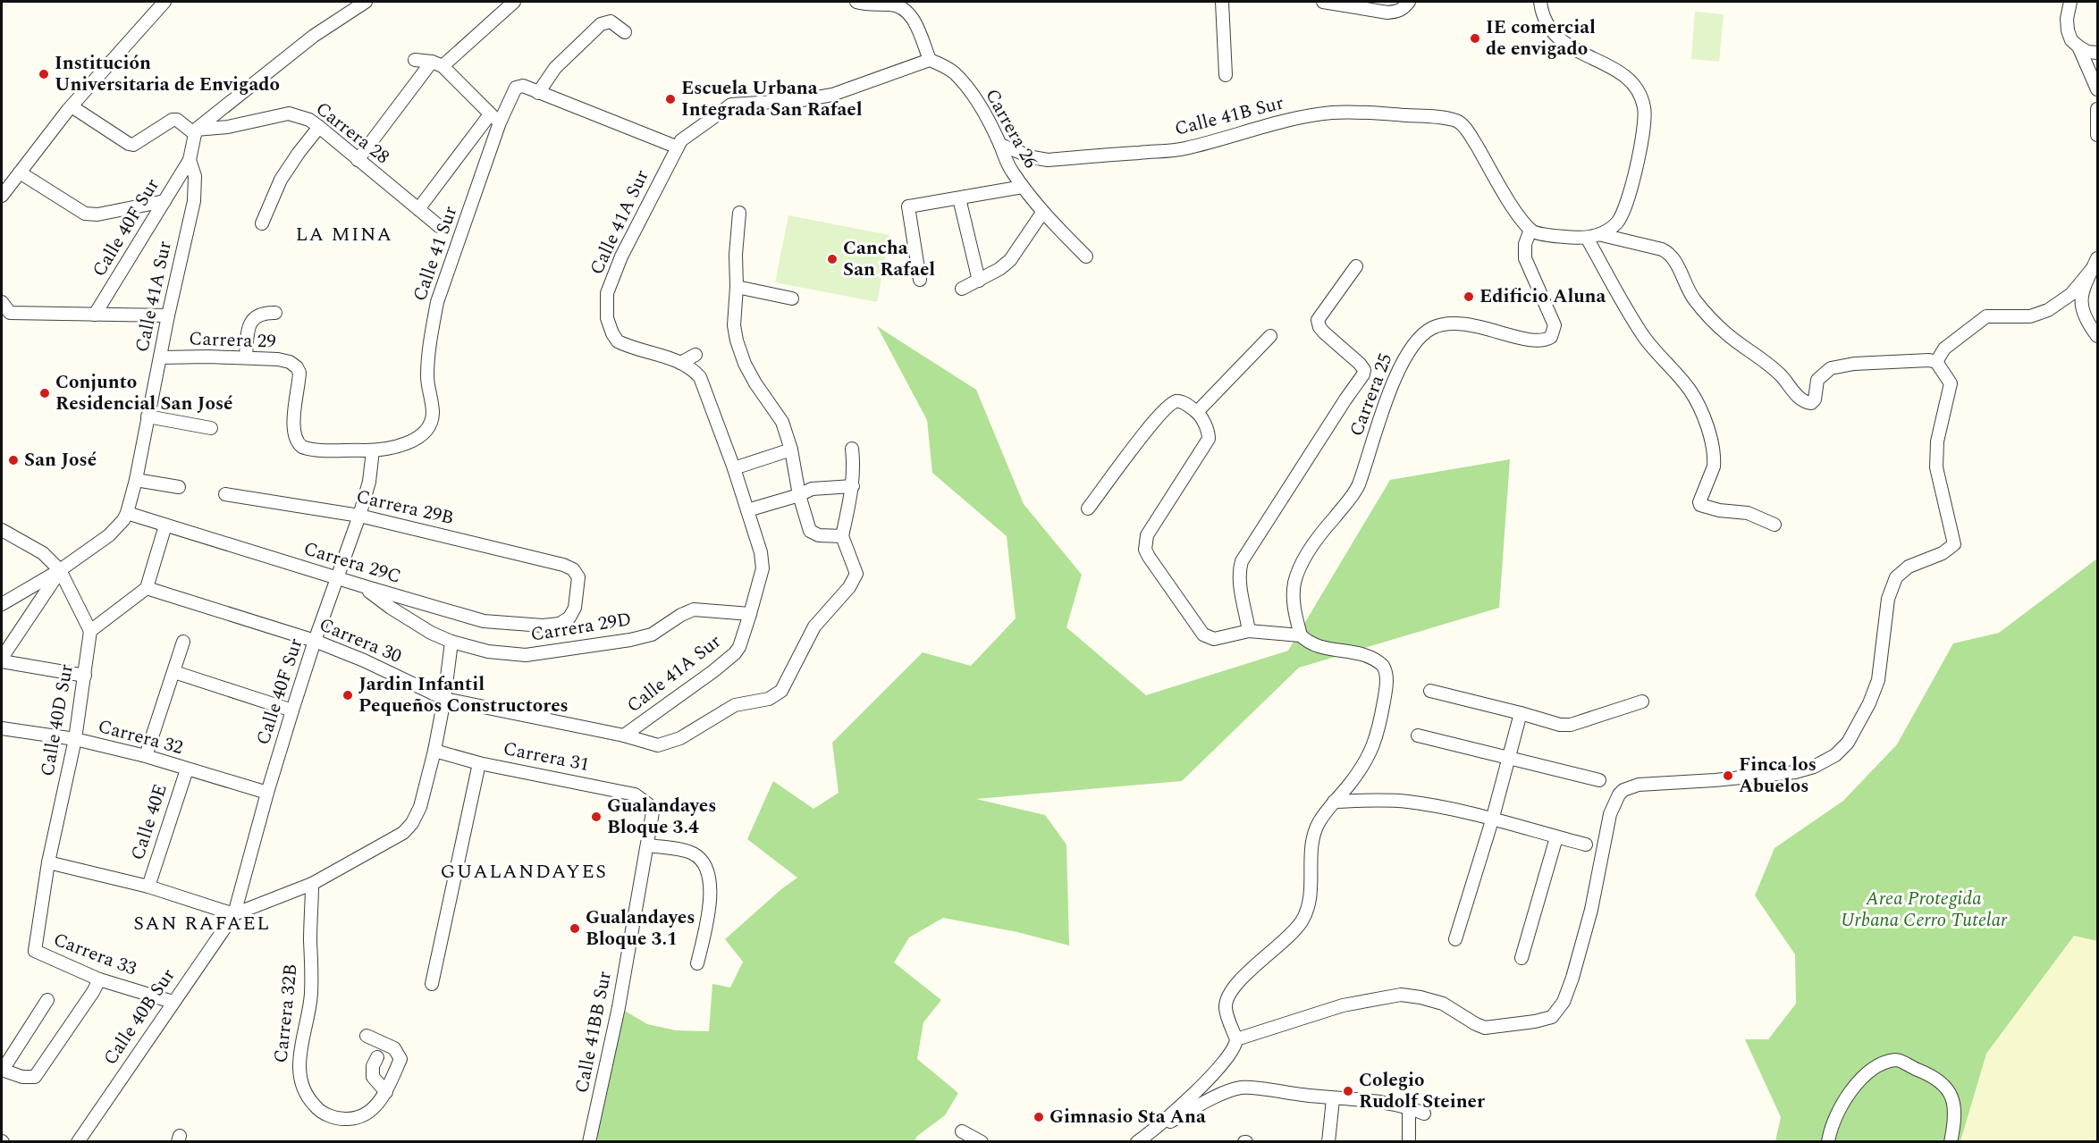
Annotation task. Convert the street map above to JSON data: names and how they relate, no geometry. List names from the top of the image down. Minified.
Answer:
{"streets":{"street":["Calle 41B Sur","Carrera 26","Carrera 28","Calle 41A Sur","Calle 40F Sur","Calle 41 Sur","Carrera 29","Carrera 25","Carrera 29B","Carrera 29C","Carrera 29D","Carrera 30","Calle 40D Sur","Carrera 32","Carrera 31","Calle 40E","Carrera 33","Carrera 32B","Calle 40B Sur","Calle 41BB Sur"]},"crossings":[["Calle 41B Sur","Carrera 26"],["Calle 41B Sur","Carrera 25"],["Carrera 26","Calle 41A Sur"],["Calle 41A Sur","Calle 40F Sur"],["Calle 41A Sur","Carrera 29"],["Calle 41A Sur","Carrera 29C"],["Calle 41A Sur","Carrera 29D"],["Calle 41A Sur","Carrera 30"],["Calle 40F Sur","Calle 41 Sur"],["Calle 40F Sur","Carrera 29"],["Calle 40F Sur","Carrera 29B"],["Calle 40F Sur","Carrera 29C"],["Calle 40F Sur","Carrera 30"],["Calle 40F Sur","Carrera 32"],["Calle 40F Sur","Calle 40B Sur"],["Calle 41 Sur","Carrera 29"],["Carrera 29B","Carrera 29C"],["Carrera 29C","Carrera 29D"],["Calle 40D Sur","Carrera 32"],["Calle 40D Sur","Carrera 33"],["Carrera 32","Calle 40E"],["Carrera 31","Calle 41BB Sur"],["Carrera 33","Calle 40B Sur"]],"districts":["LA MINA","GUALANDAYES","SAN RAFAEL"],"parks":["Area Protegida Urbana Cerro Tutelar"],"places":["IE comercial de envigado","Institución Universitaria de Envigado","Escuela Urbana Integrada San Rafael","Cancha San Rafael","Edificio Aluna","Conjunto Residencial San José","San José","Jardin Infantil Pequeños Constructores","Finca los Abuelos","Gualandayes Bloque 3.4","Gualandayes Bloque 3.1","Colegio Rudolf Steiner","Gimnasio Sta Ana"]}
